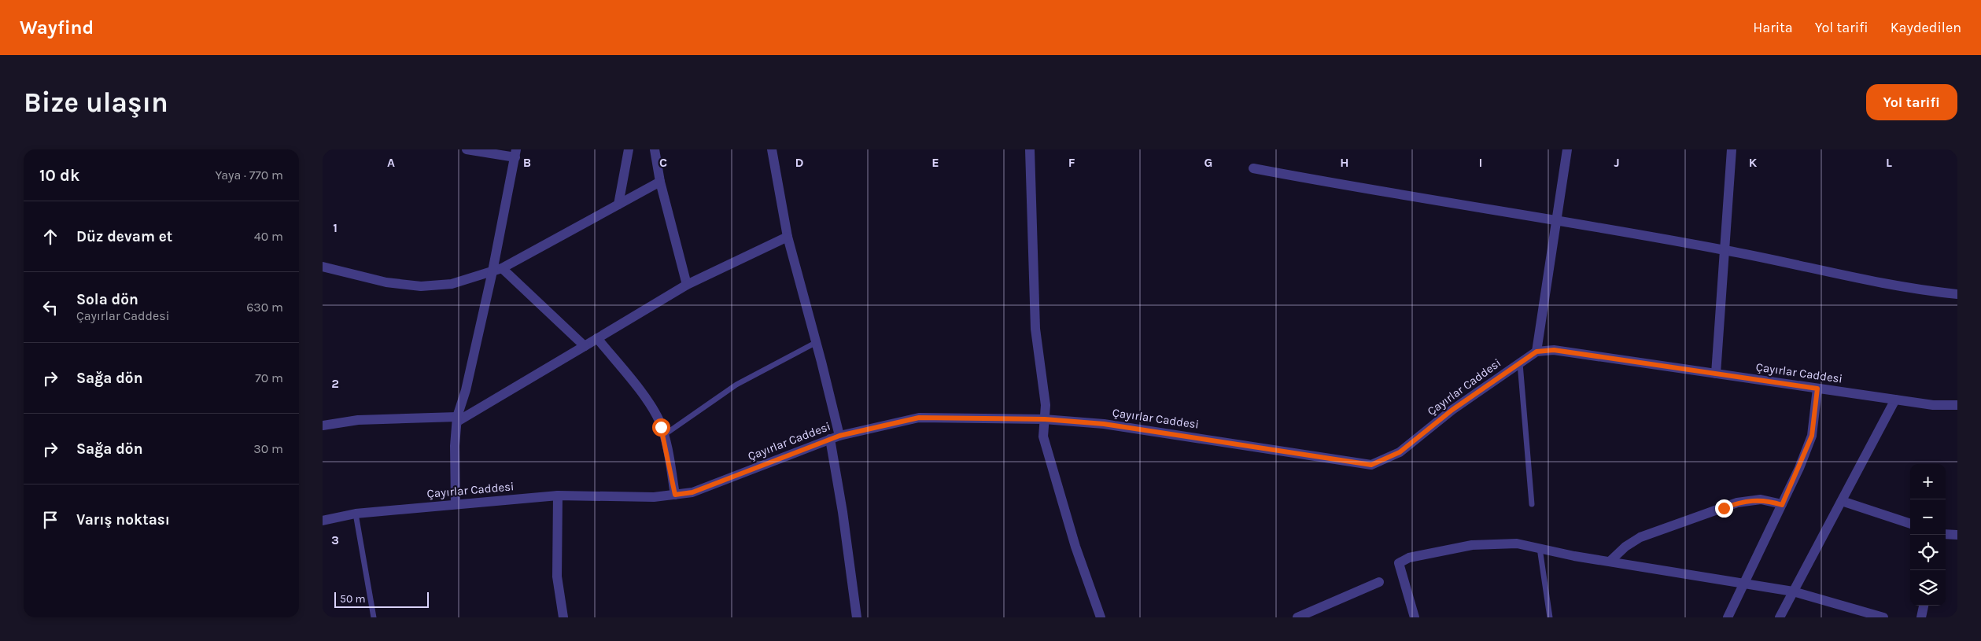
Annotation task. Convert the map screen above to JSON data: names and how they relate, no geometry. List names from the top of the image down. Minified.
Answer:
{"streets":{"street":["Çayırlar Caddesi"]},"scale_bar":"50 m","page":{"header":"Wayfind","nav":["Harita","Yol tarifi","Kaydedilen"],"buttons":"Yol tarifi","title":"Bize ulaşın","heading":["10 dk","Yaya · 770 m"],"list":[["Düz devam et","40 m"],["Sola dön","Çayırlar Caddesi","630 m"],["Sağa dön","70 m"],["Sağa dön","30 m"],"Varış noktası"],"map_buttons":["+","−"],"scale":"50 m"},"grid":{"columns":["A","B","C","D","E","F","G","H","I","J","K","L"],"rows":["1","2","3"]}}
